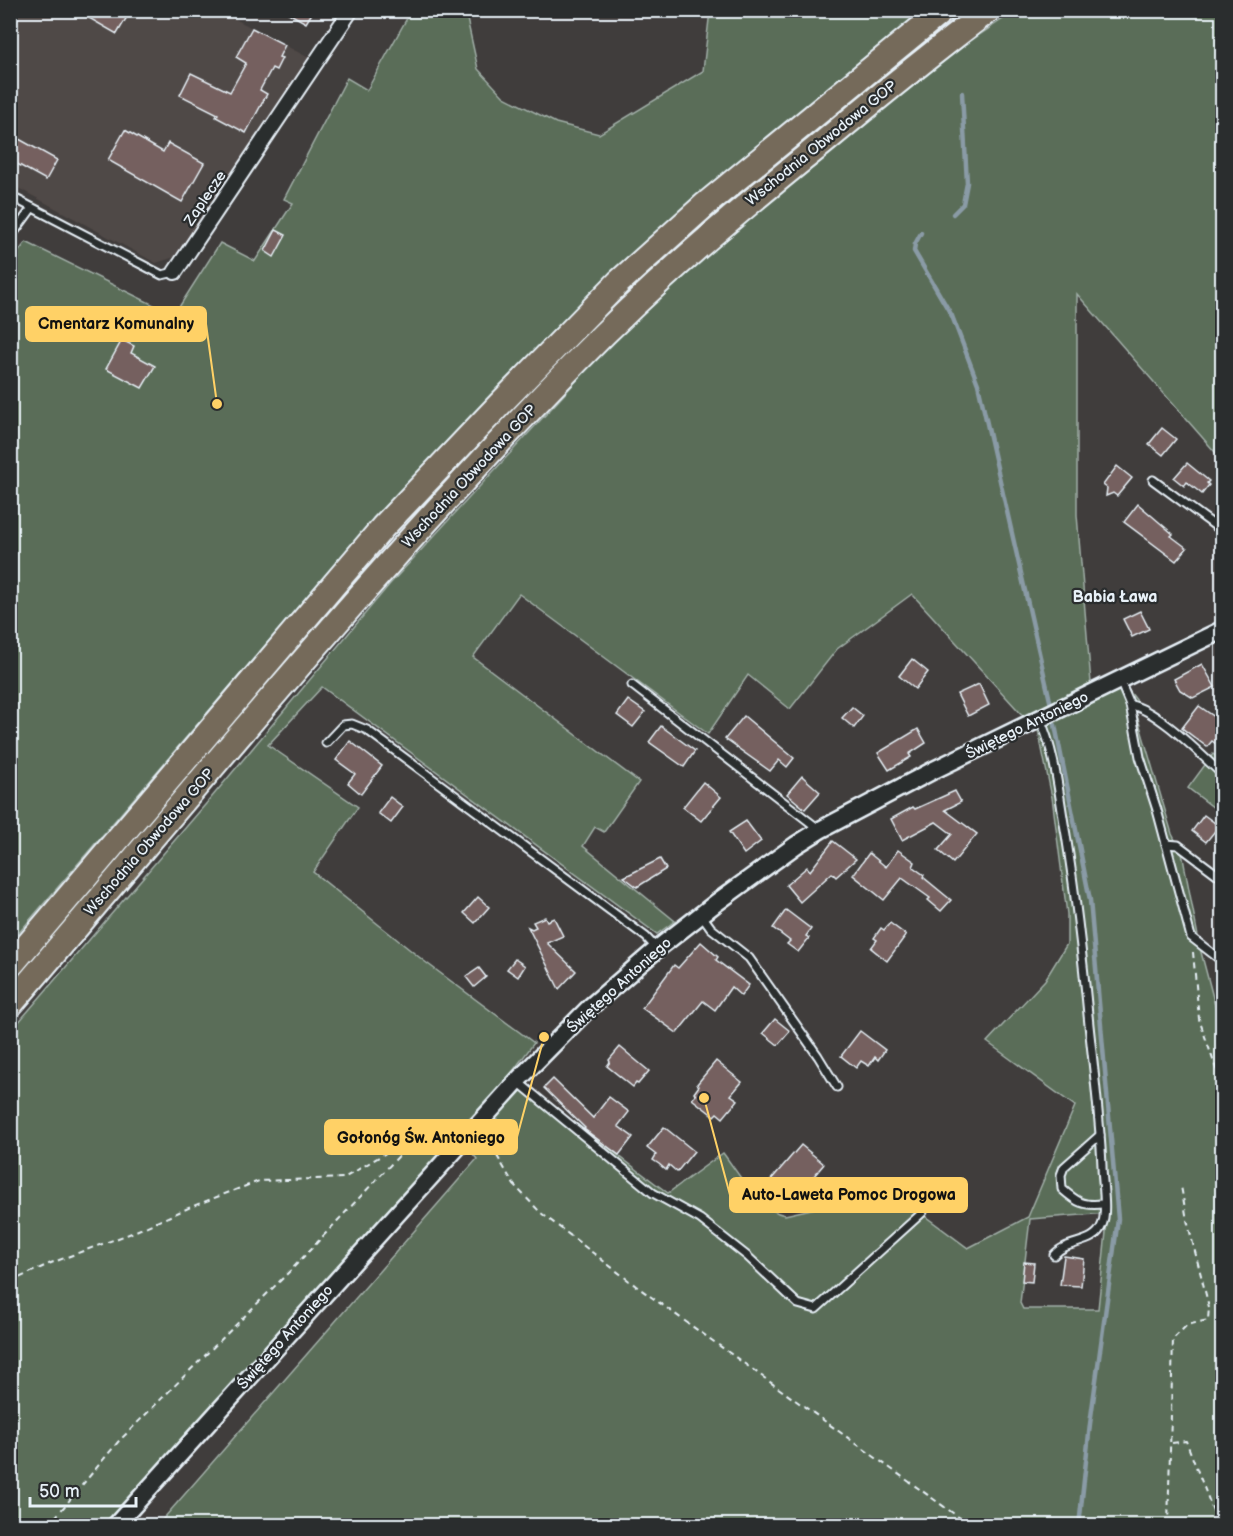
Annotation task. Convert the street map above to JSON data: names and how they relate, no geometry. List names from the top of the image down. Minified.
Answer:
{"streets":{"highway":["Wschodnia Obwodowa GOP"],"street":["Zaplecze","Świętego Antoniego"]},"districts":["Babia Ława"],"places":["Cmentarz Komunalny","Gołonóg Św. Antoniego","Auto-Laweta Pomoc Drogowa"],"scale_bar":"50 m"}
